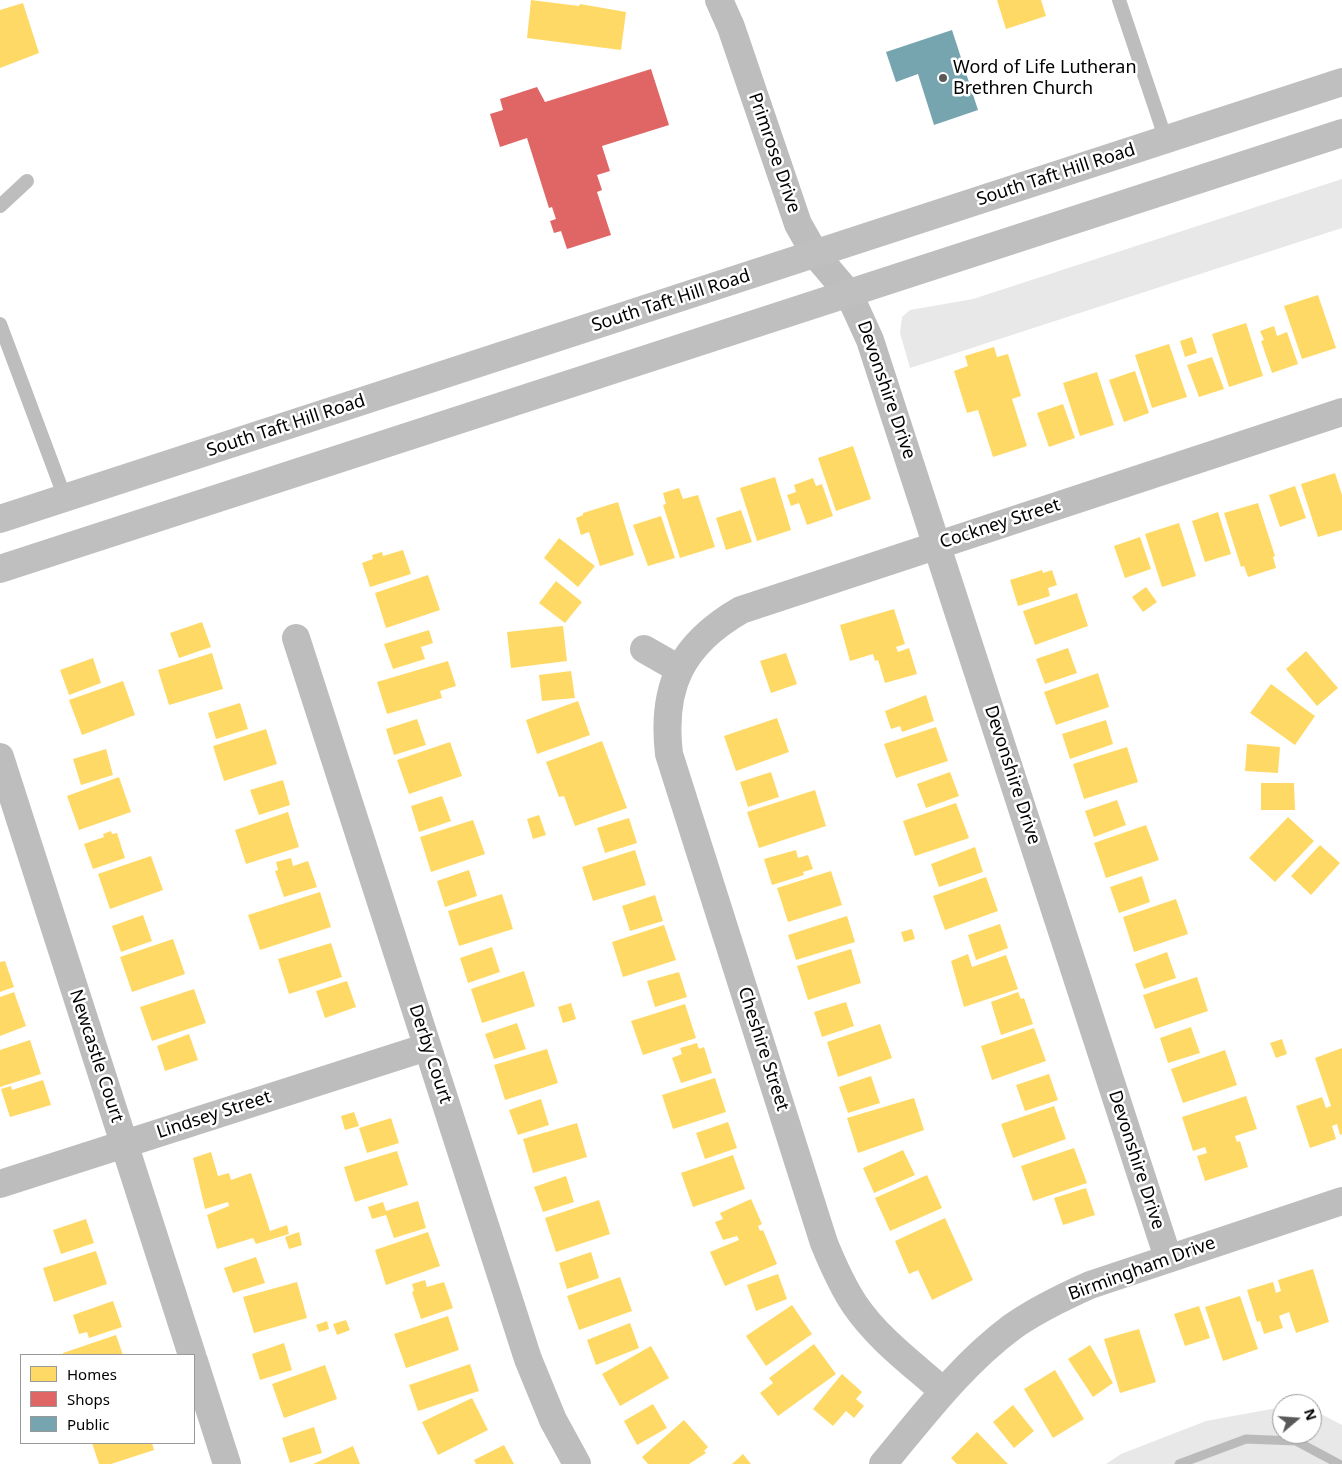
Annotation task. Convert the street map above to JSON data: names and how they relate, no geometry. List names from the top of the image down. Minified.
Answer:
{"streets":{"main road":["South Taft Hill Road"],"street":["Primrose Drive","Devonshire Drive","Cockney Street","Cheshire Street","Derby Court","Newcastle Court","Lindsey Street","Birmingham Drive"]},"crossings":[["Primrose Drive","South Taft Hill Road"],["Primrose Drive","Devonshire Drive"],["Devonshire Drive","Cockney Street"],["Devonshire Drive","Birmingham Drive"],["Cockney Street","Cheshire Street"],["Cheshire Street","Birmingham Drive"],["Derby Court","Lindsey Street"],["Newcastle Court","Lindsey Street"]],"places":["Word of Life Lutheran Brethren Church"],"legend":["Homes","Shops","Public"],"north":"right"}
